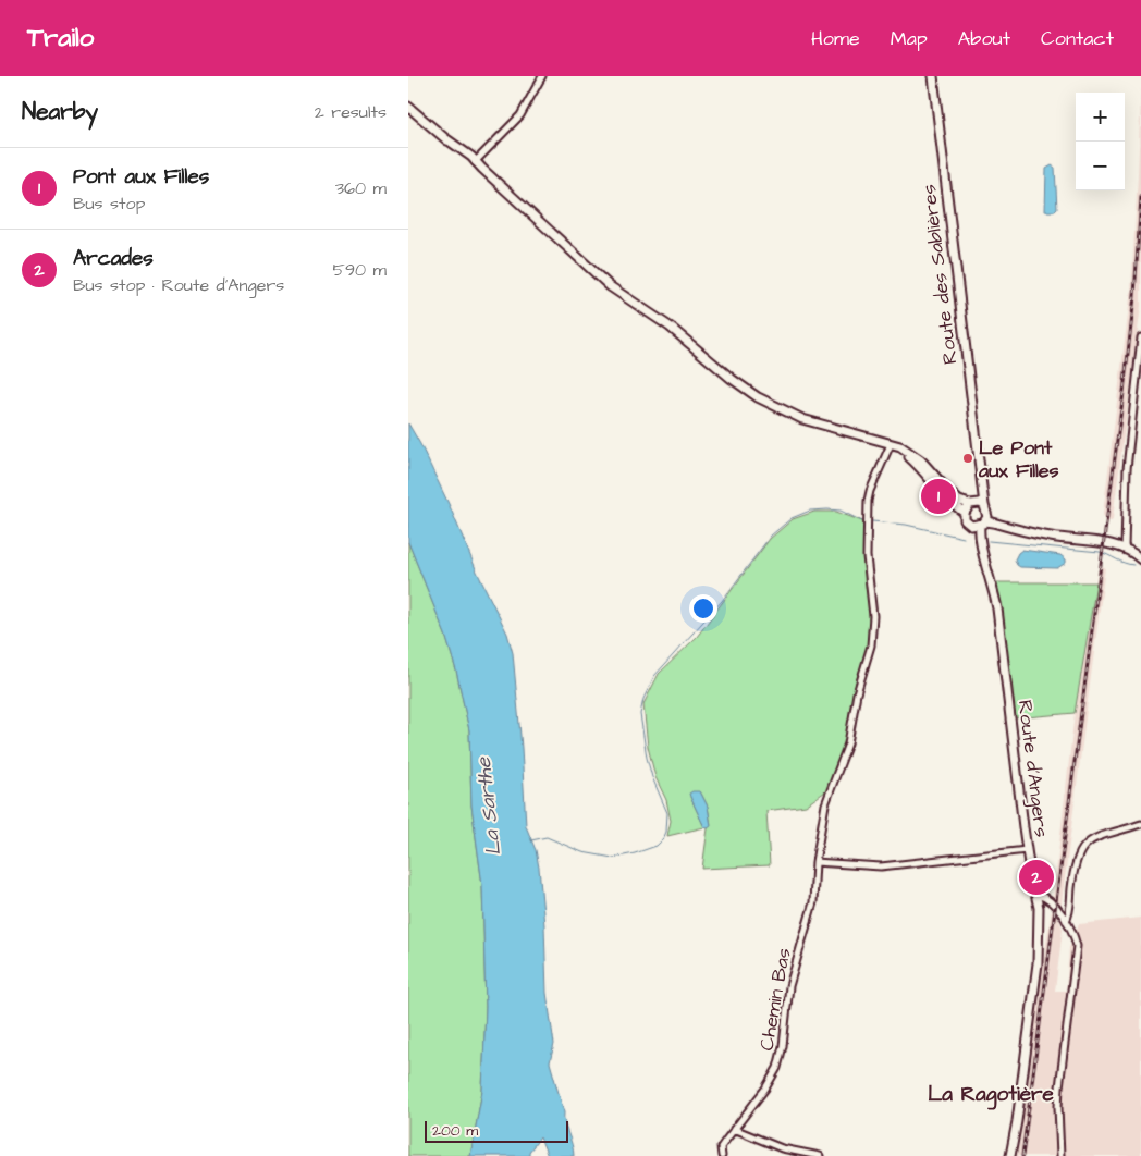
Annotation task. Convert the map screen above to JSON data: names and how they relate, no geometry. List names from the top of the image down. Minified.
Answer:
{"streets":{"street":["Route des Sablières","Route d'Angers","Chemin Bas"]},"crossings":[["Route des Sablières","Route d'Angers"]],"districts":["La Ragotière"],"water":["La Sarthe"],"places":["Le Pont aux Filles"],"scale_bar":"200 m","page":{"header":"Trailo","nav":["Home","Map","About","Contact"],"heading":["Nearby","2 results"],"map_buttons":["+","−"],"list":[{"mark":"1","name":"Pont aux Filles","note":"Bus stop","value":"360 m"},{"mark":"2","name":"Arcades","note":"Bus stop · Route d'Angers","value":"590 m"}],"pins":["1","2"],"scale":"200 m"}}
